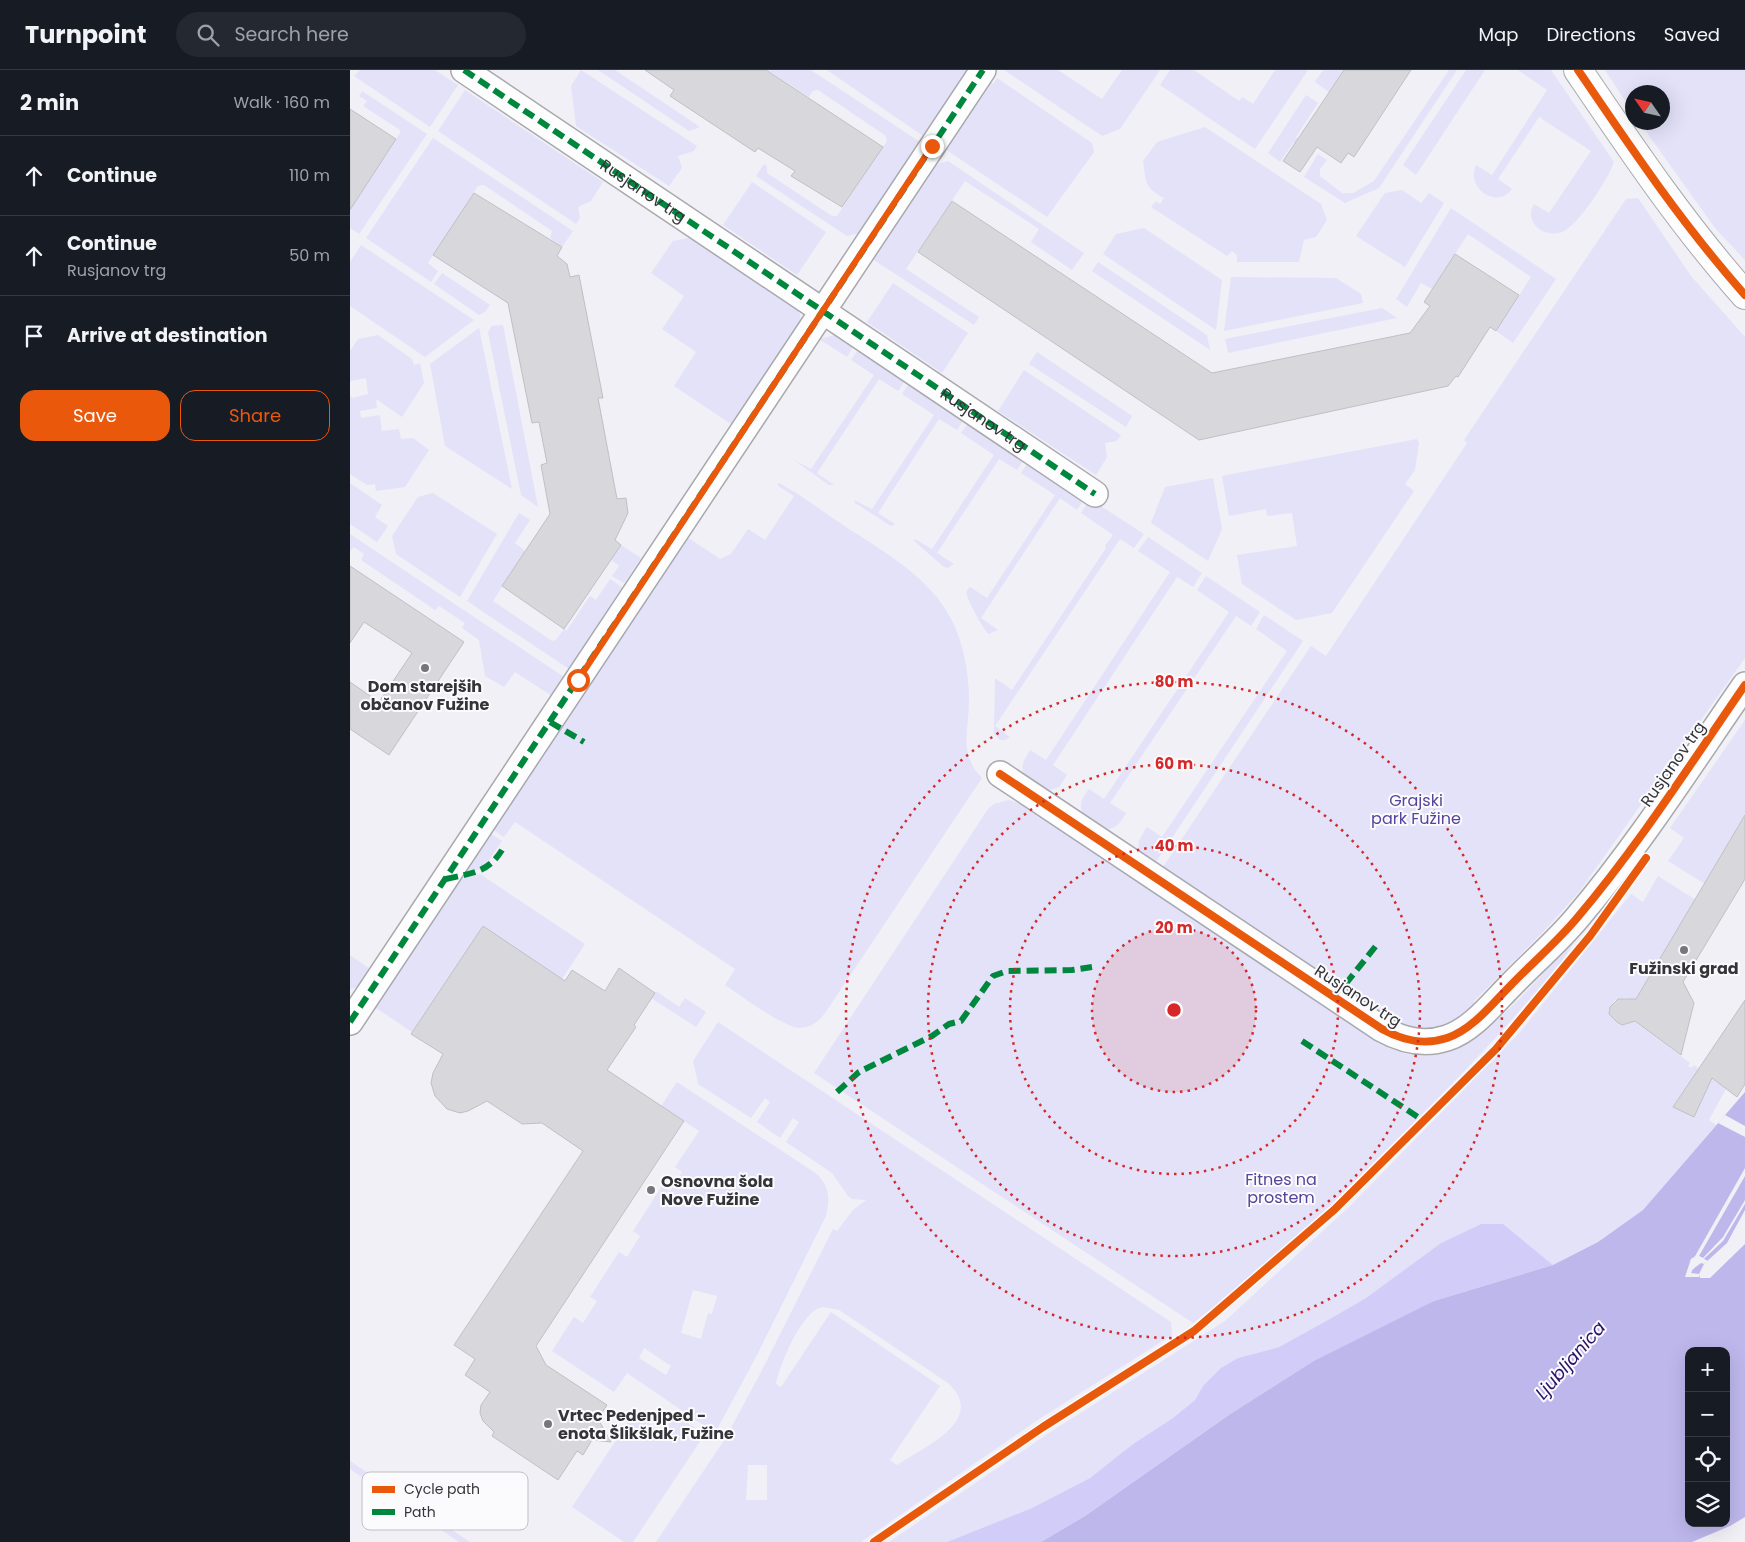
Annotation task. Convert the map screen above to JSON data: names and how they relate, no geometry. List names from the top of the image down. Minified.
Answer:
{"streets":{"street":["Rusjanov trg"]},"water":["Ljubljanica"],"parks":["Grajski park Fužine","Fitnes na prostem"],"places":["Dom starejših občanov Fužine","Fužinski grad","Osnovna šola Nove Fužine","Vrtec Pedenjped - enota Šlikšlak, Fužine"],"legend":["Cycle path","Path"],"north":"top left","page":{"header":"Turnpoint","search":"Search here","nav":["Map","Directions","Saved"],"heading":["2 min","Walk · 160 m"],"list":[["Continue","110 m"],["Continue","Rusjanov trg","50 m"],"Arrive at destination"],"buttons":["Save","Share"],"map_buttons":["+","−"]},"rings":["80 m","60 m","40 m","20 m"]}
